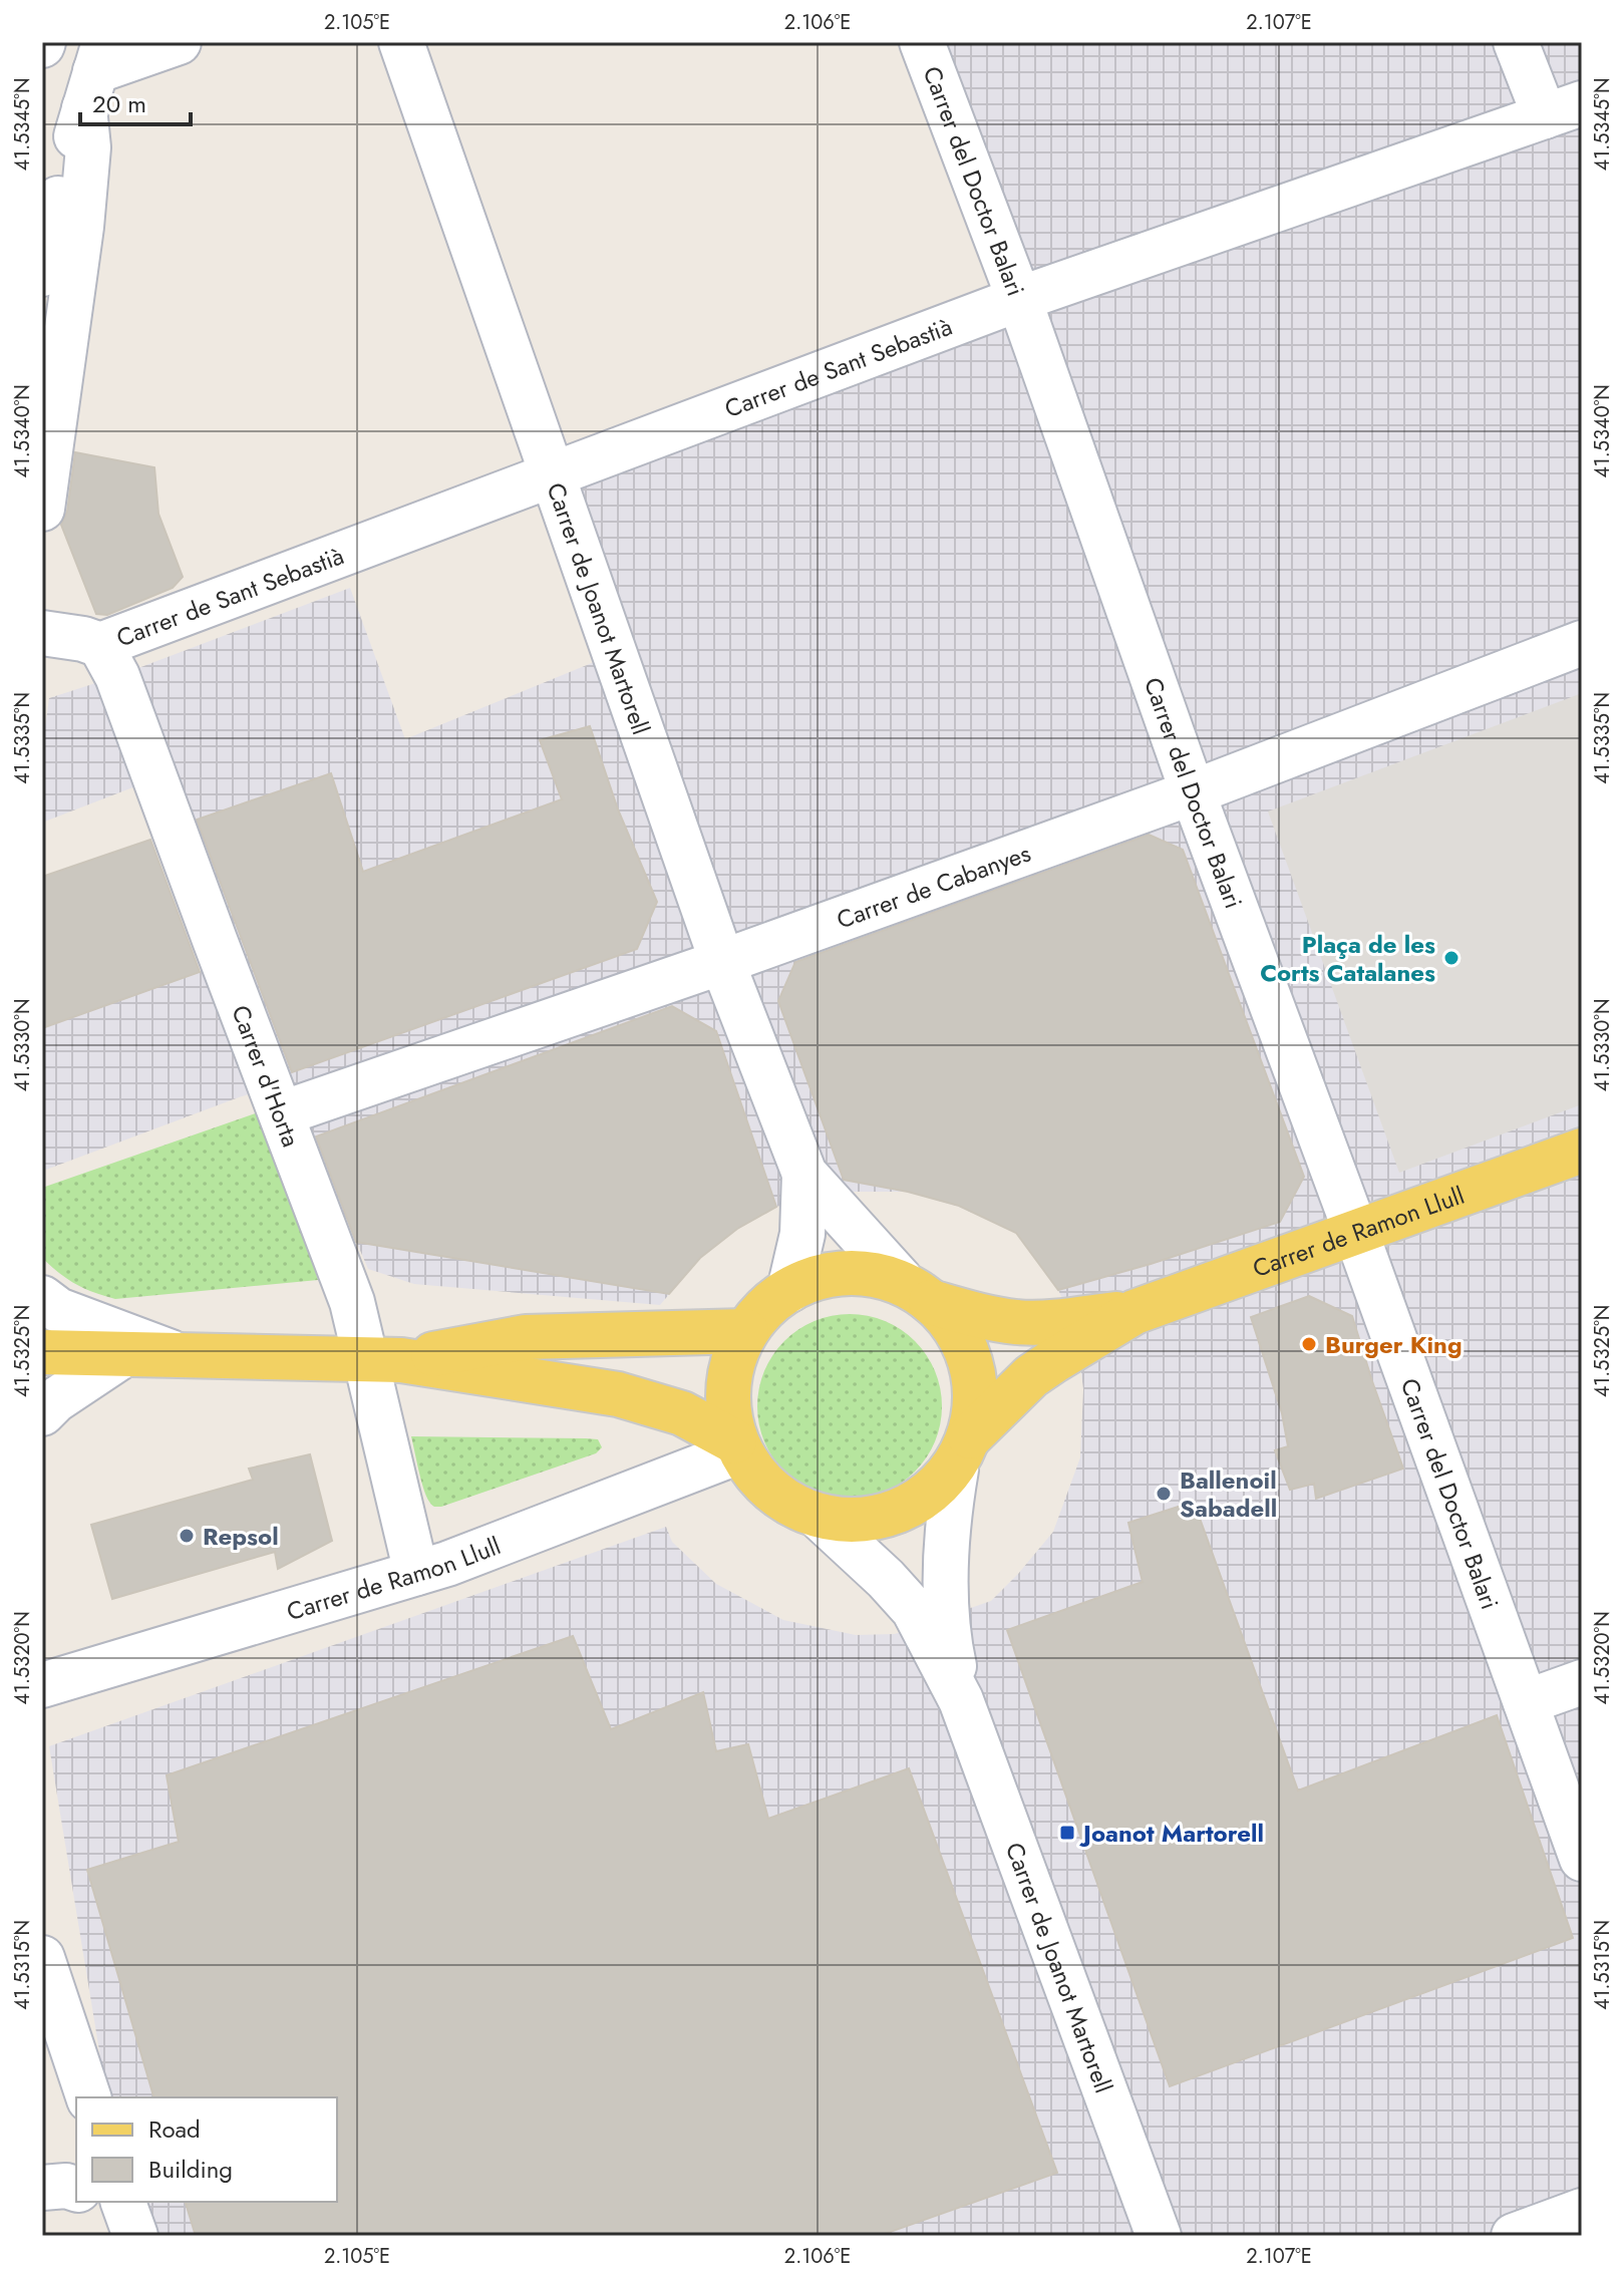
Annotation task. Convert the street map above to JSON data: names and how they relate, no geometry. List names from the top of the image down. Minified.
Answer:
{"streets":{"main road":["Carrer de Ramon Llull"],"street":["Carrer del Doctor Balari","Carrer de Sant Sebastià","Carrer de Joanot Martorell","Carrer de Cabanyes","Carrer d'Horta"]},"crossings":[["Carrer del Doctor Balari","Carrer de Sant Sebastià"],["Carrer del Doctor Balari","Carrer de Cabanyes"],["Carrer del Doctor Balari","Carrer de Ramon Llull"],["Carrer de Sant Sebastià","Carrer de Joanot Martorell"],["Carrer de Sant Sebastià","Carrer d'Horta"],["Carrer de Joanot Martorell","Carrer de Cabanyes"],["Carrer de Joanot Martorell","Carrer de Ramon Llull"],["Carrer de Cabanyes","Carrer d'Horta"],["Carrer d'Horta","Carrer de Ramon Llull"]],"places":{"other":["Plaça de les Corts Catalanes","Burger King","Ballenoil Sabadell","Repsol"],"transit":["Joanot Martorell"]},"legend":["Road","Building"],"scale_bar":"20 m","coordinates":["2.105°E","2.106°E","2.107°E","41.5345°N","41.5340°N","41.5335°N","41.5330°N","41.5325°N","41.5320°N","41.5315°N"]}
